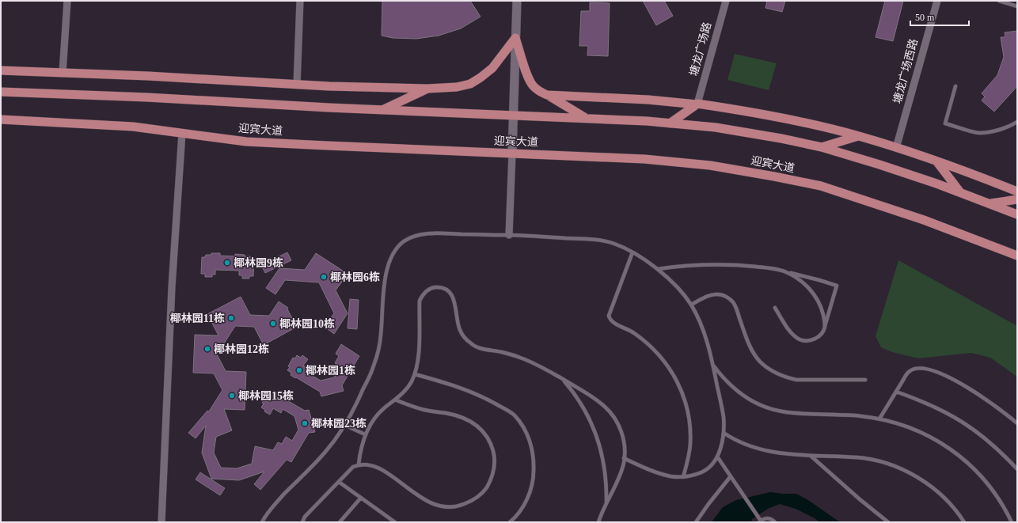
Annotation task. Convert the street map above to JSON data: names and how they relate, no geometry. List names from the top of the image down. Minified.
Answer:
{"streets":{"main road":["迎宾大道"],"street":["塘龙广场路","塘龙广场西路"]},"places":["椰林园9栋","椰林园6栋","椰林园11栋","椰林园10栋","椰林园12栋","椰林园1栋","椰林园15栋","椰林园23栋"],"scale_bar":"50 m"}
